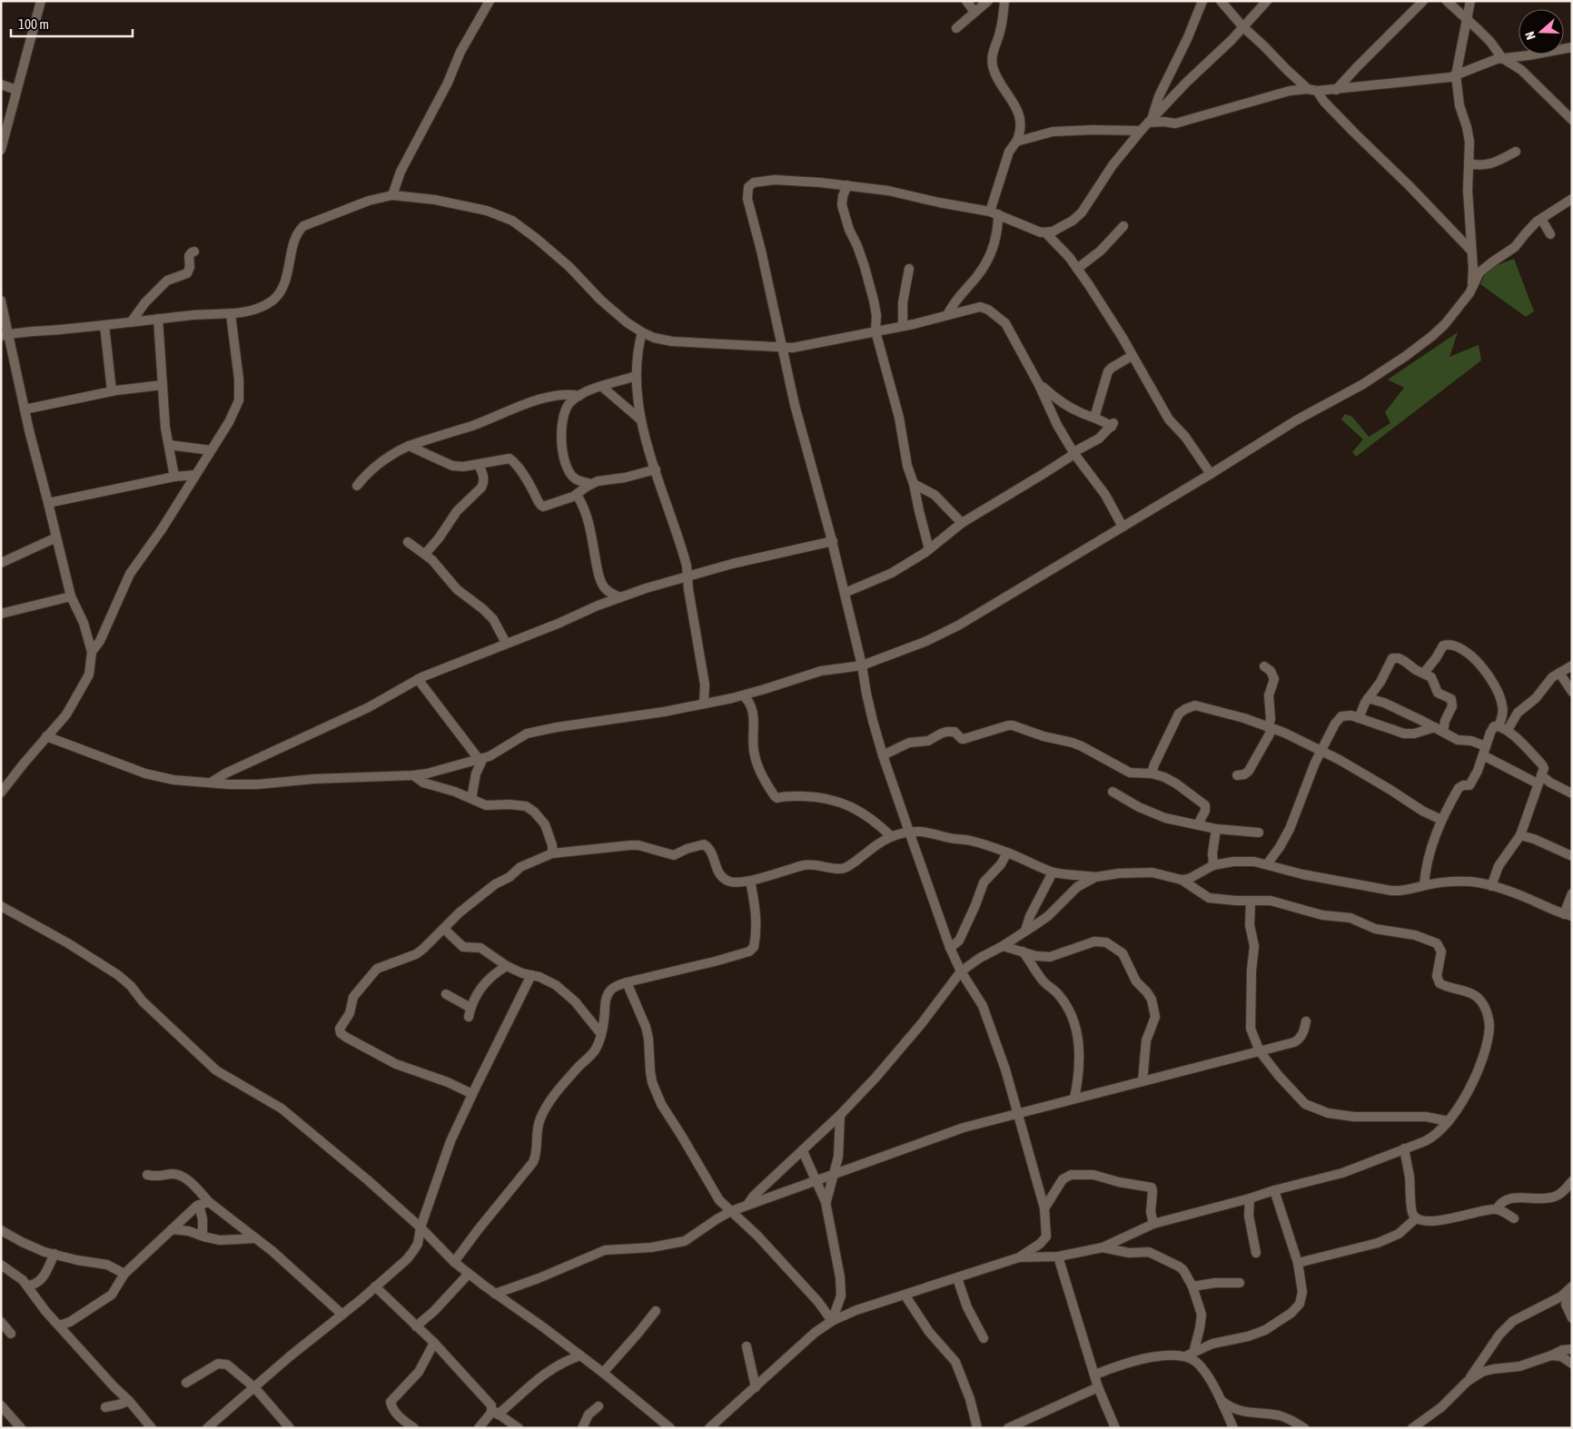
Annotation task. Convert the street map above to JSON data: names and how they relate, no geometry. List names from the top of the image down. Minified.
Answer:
{"scale_bar":"100 m","north":"left"}
